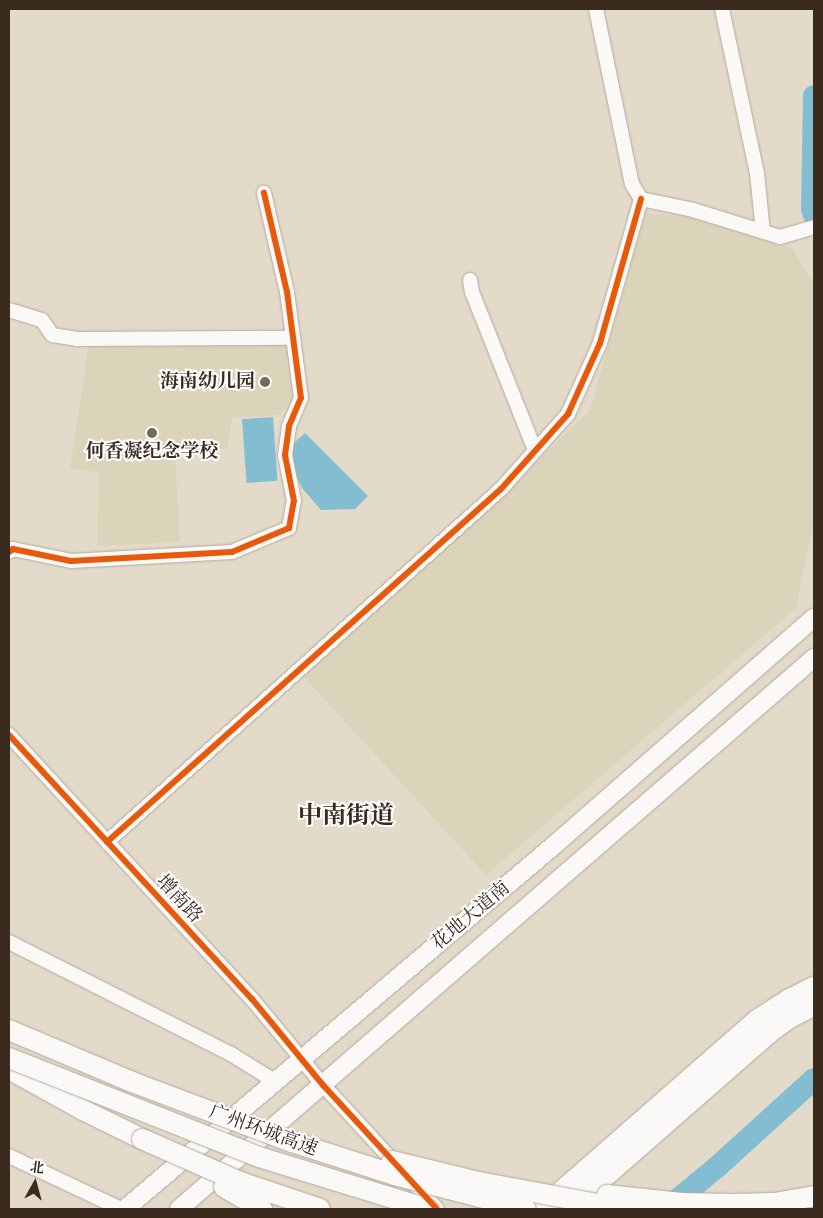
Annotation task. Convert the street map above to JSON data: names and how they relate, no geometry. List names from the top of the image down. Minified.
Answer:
{"streets":{"highway":["广州环城高速"],"main road":["花地大道南"],"street":["增南路"]},"crossings":[["增南路","花地大道南"]],"districts":["中南街道"],"places":["海南幼儿园","何香凝纪念学校"],"north":"top"}
